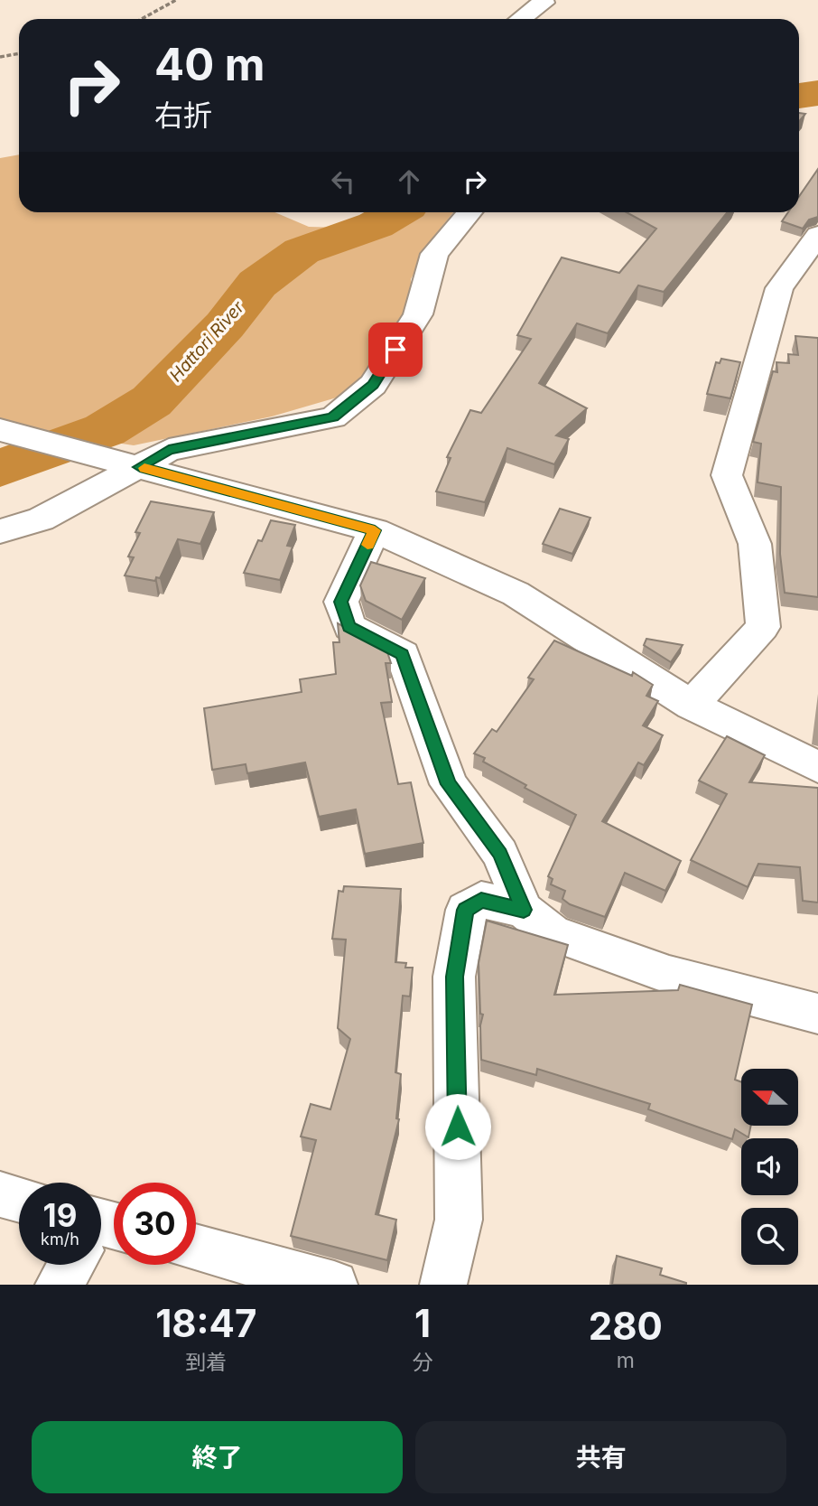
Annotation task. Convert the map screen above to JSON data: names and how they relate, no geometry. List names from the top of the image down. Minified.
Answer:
{"water":["Hattori River"],"north":"left","page":{"turn":["40 m","右折"],"speed":"19 km/h","limit":"30","eta":["18:47","到着","1","分","280","m"],"buttons":["終了","共有"]}}
